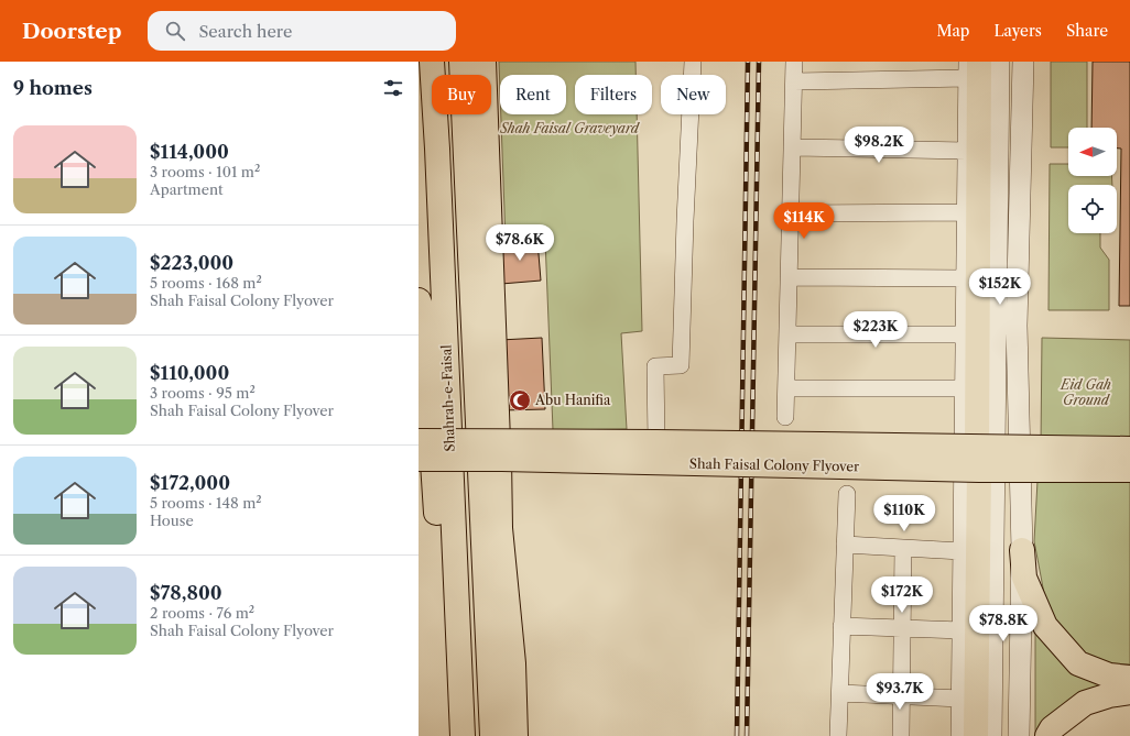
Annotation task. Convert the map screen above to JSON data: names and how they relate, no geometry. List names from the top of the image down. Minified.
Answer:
{"streets":{"main road":["Shahrah-e-Faisal","Shah Faisal Colony Flyover"]},"parks":["Shah Faisal Graveyard","Eid Gah Ground"],"places":{"mosque":["Abu Hanifia"]},"north":"left","page":{"header":"Doorstep","search":"Search here","nav":["Map","Layers","Share"],"heading":"9 homes","chip":["Buy","Rent","Filters","New"],"list":[{"name":"$114,000","note":"3 rooms · 101 m² · Apartment"},{"name":"$223,000","note":"5 rooms · 168 m² · Shah Faisal Colony Flyover"},{"name":"$110,000","note":"3 rooms · 95 m² · Shah Faisal Colony Flyover"},{"name":"$172,000","note":"5 rooms · 148 m² · House"},{"name":"$78,800","note":"2 rooms · 76 m² · Shah Faisal Colony Flyover"}],"price":["$98.2K","$114K","$78.6K","$152K","$223K","$110K","$172K","$78.8K","$93.7K"]}}
